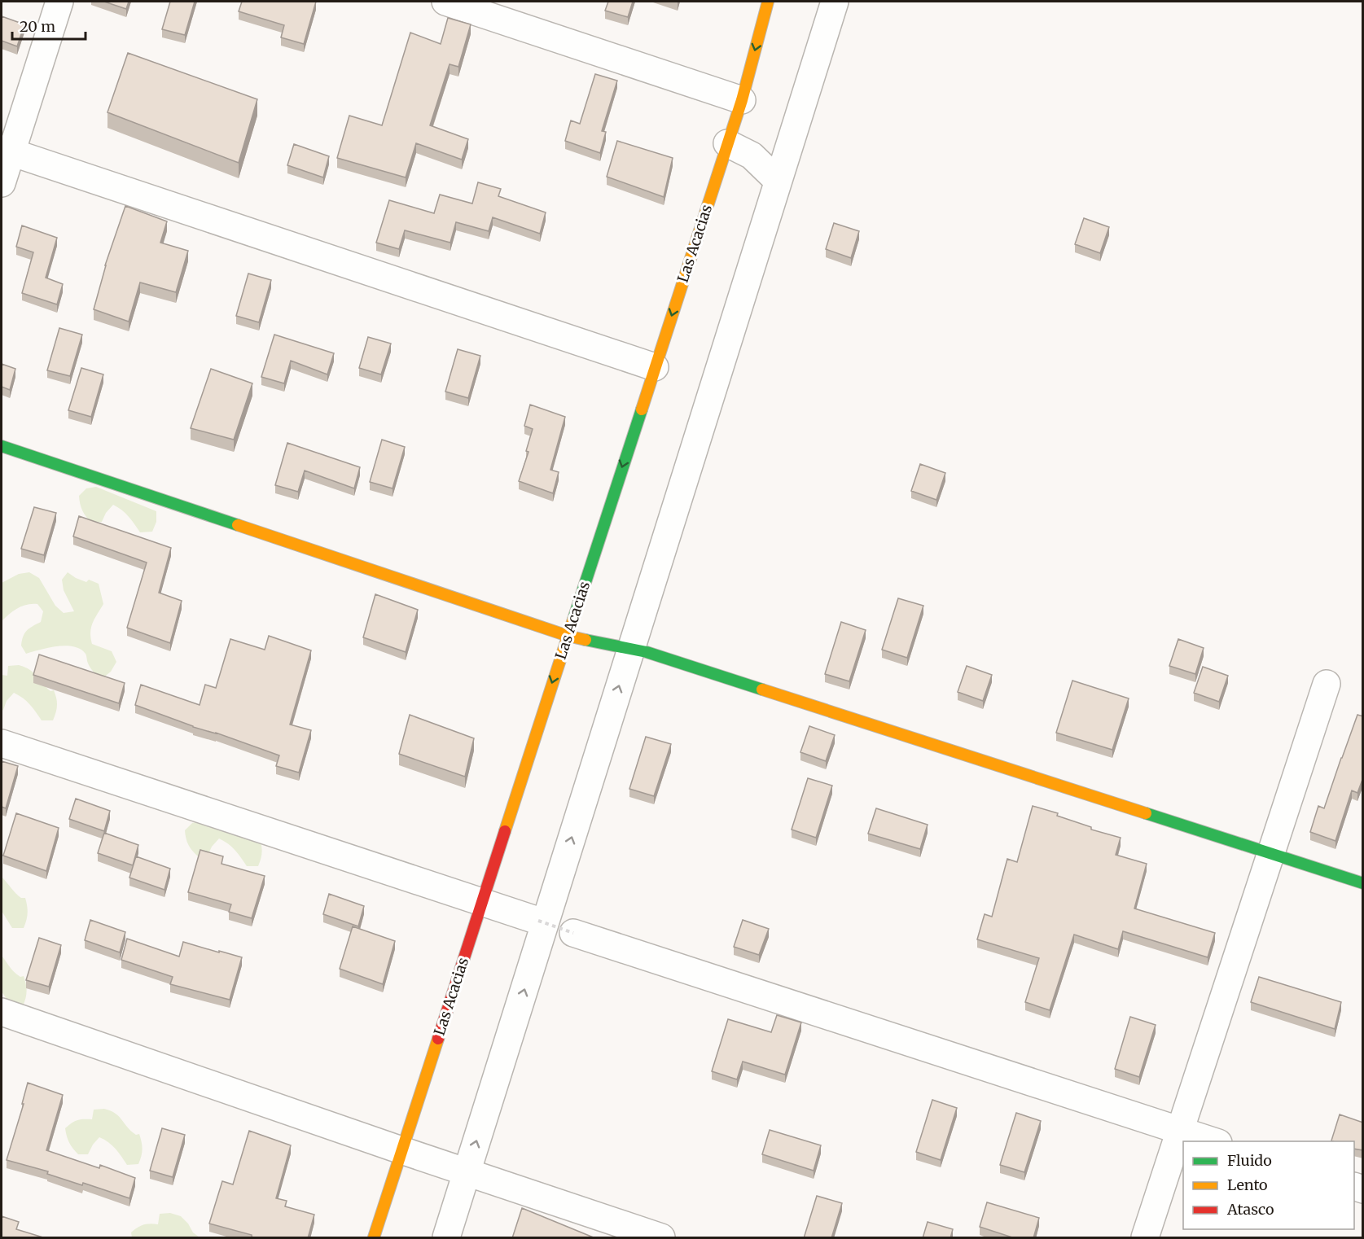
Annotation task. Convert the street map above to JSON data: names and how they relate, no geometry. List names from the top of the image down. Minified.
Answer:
{"streets":{"street":["Las Acacias"]},"legend":["Fluido","Lento","Atasco"],"scale_bar":"20 m"}
